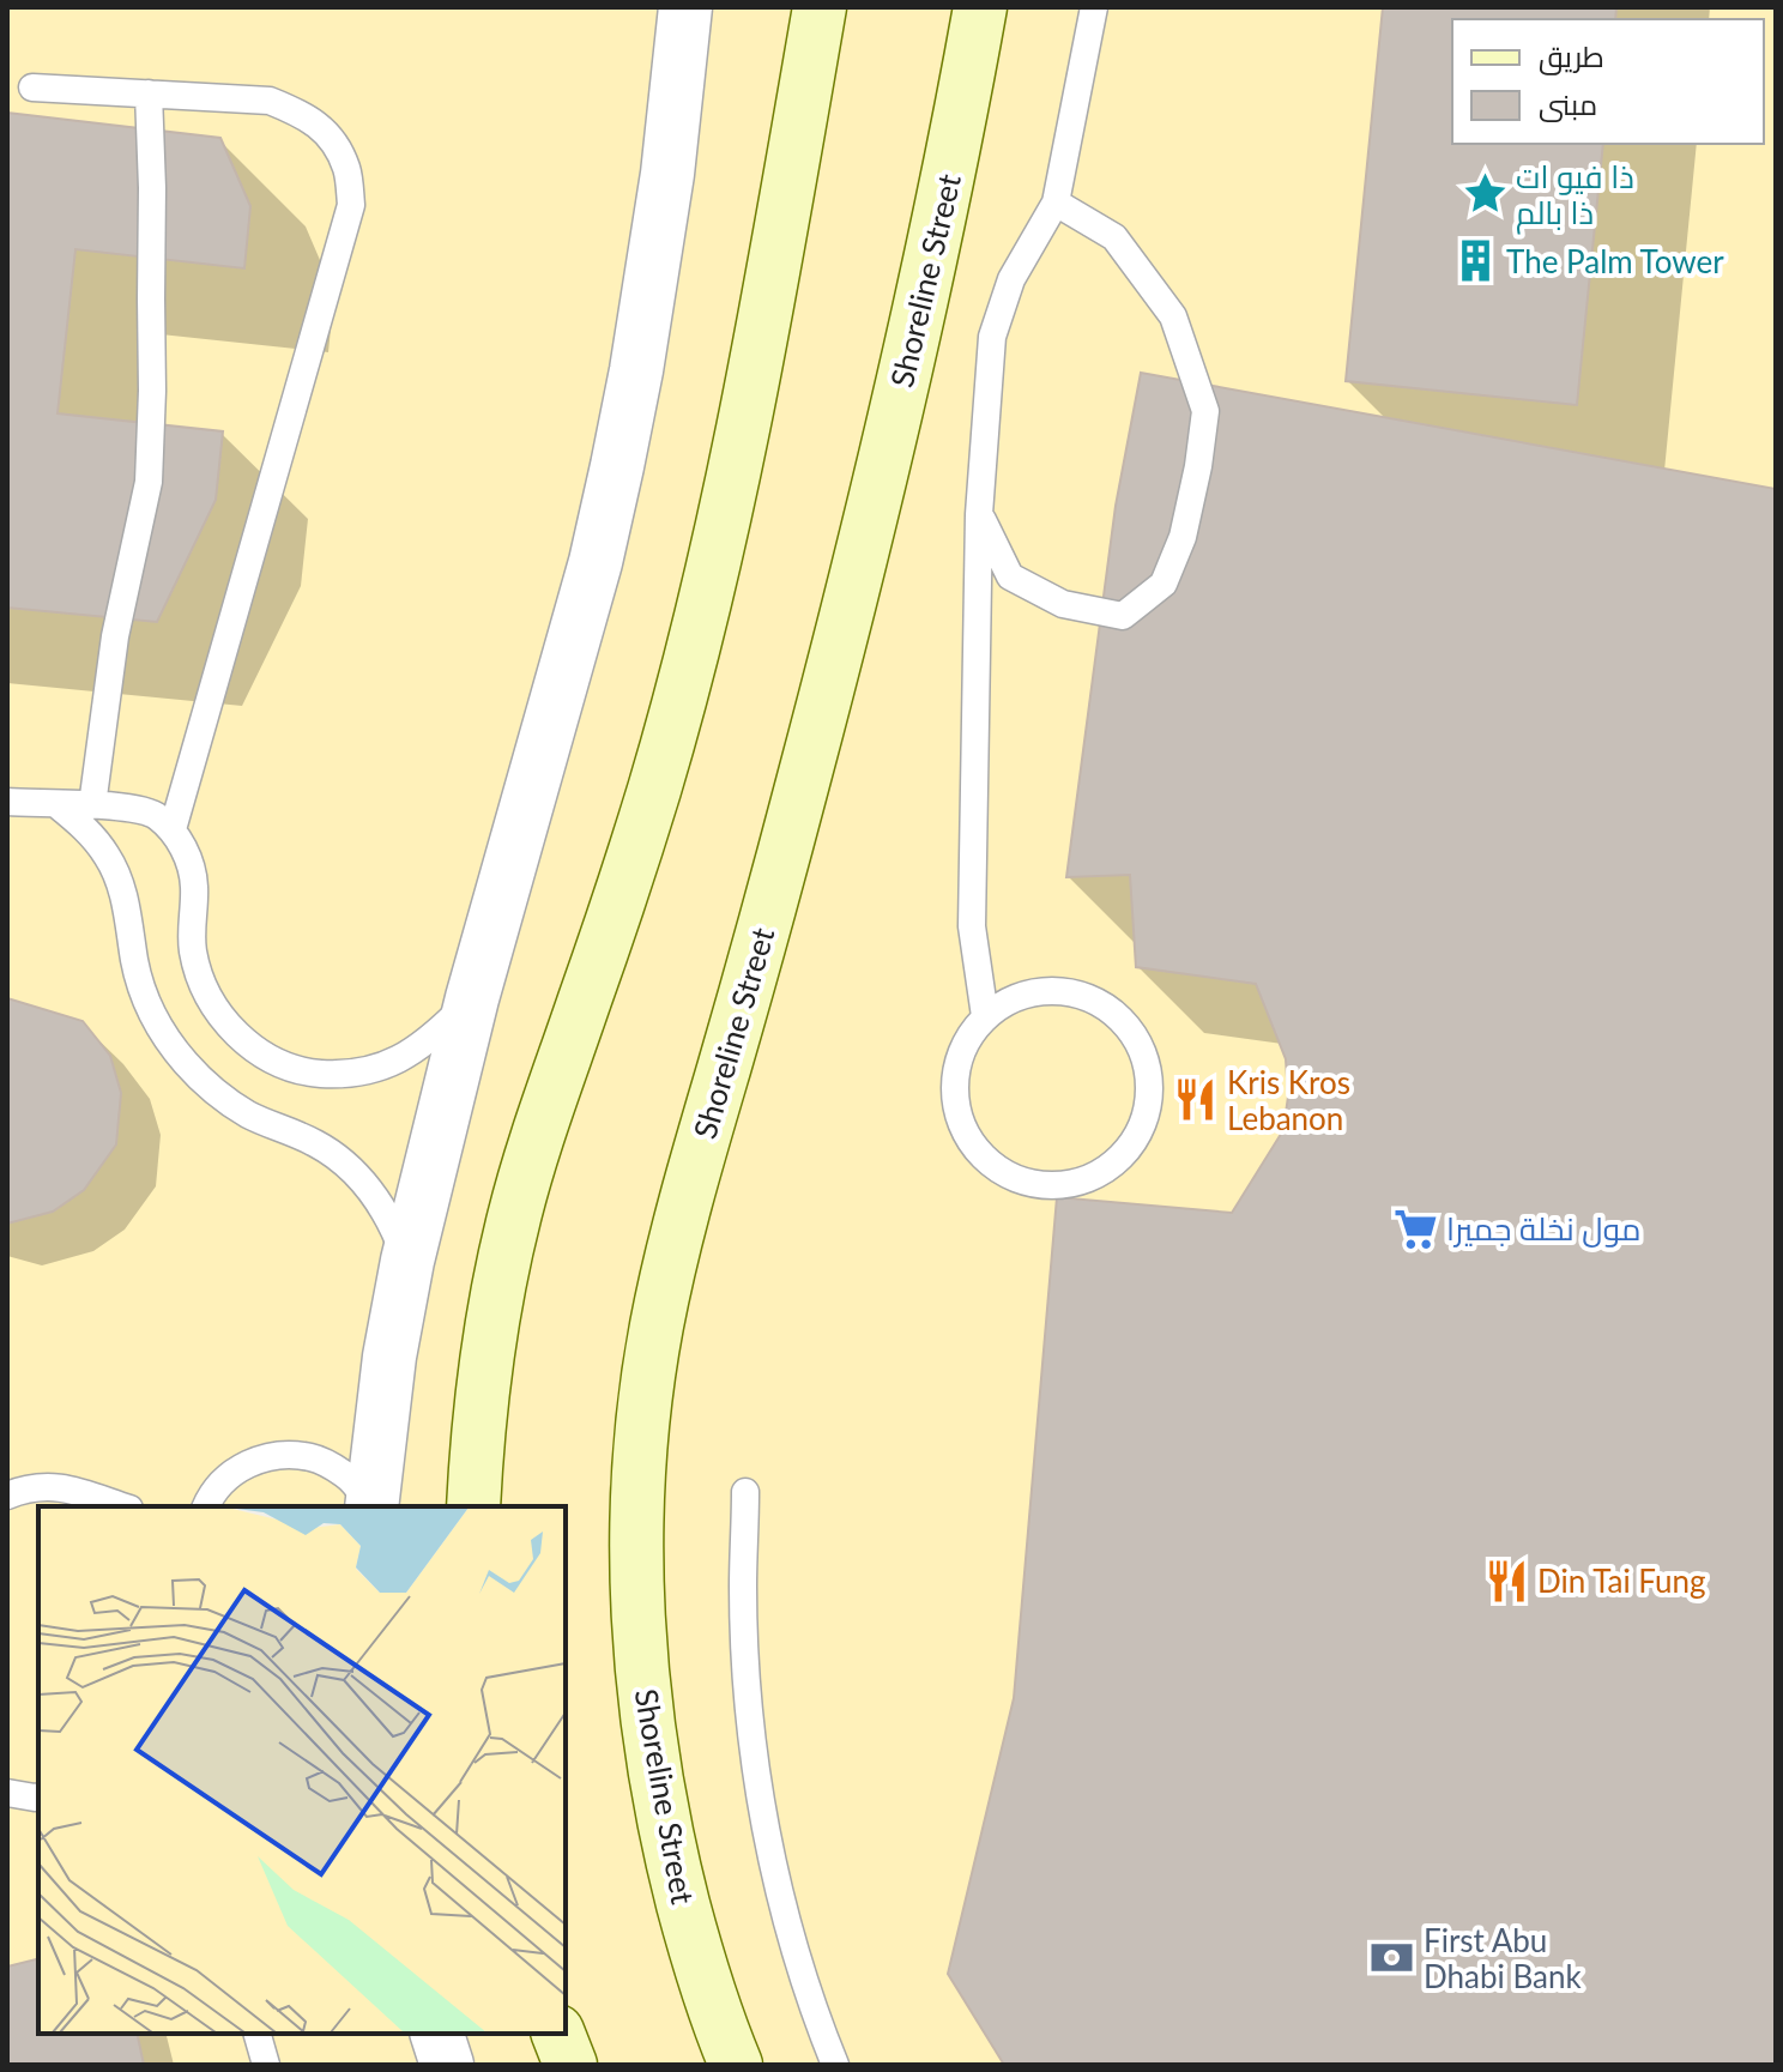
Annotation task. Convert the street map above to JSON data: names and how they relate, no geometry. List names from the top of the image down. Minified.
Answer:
{"streets":{"main road":["Shoreline Street"]},"places":{"place":["ذا فيو ات ذا بالم"],"building":["The Palm Tower"],"restaurant":["Kris Kros Lebanon","Din Tai Fung"],"supermarket":["مول نخلة جميرا"],"bank":["First Abu Dhabi Bank"]},"legend":["طريق","مبنى"]}
